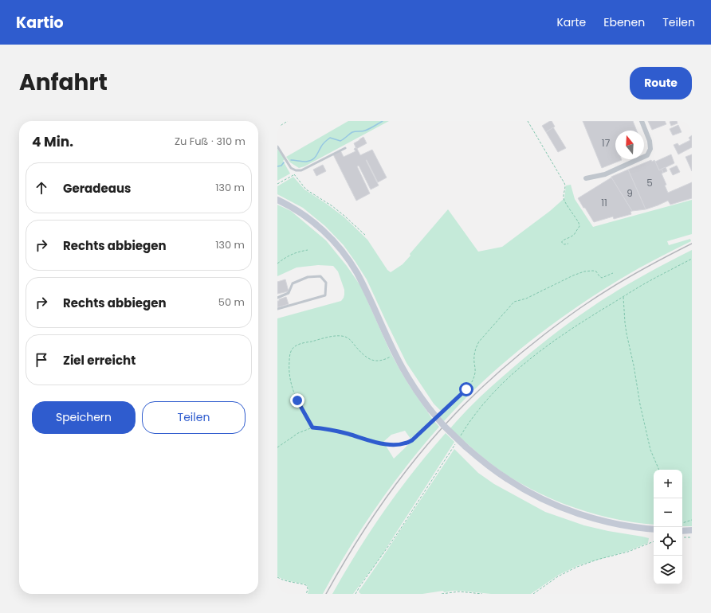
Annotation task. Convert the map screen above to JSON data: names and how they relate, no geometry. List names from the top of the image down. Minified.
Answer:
{"house_numbers":["17","5","9","11"],"north":"top","page":{"header":"Kartio","nav":["Karte","Ebenen","Teilen"],"title":"Anfahrt","buttons":["Route",["Speichern","Teilen"]],"heading":["4 Min.","Zu Fuß · 310 m"],"list":[["Geradeaus","130 m"],["Rechts abbiegen","130 m"],["Rechts abbiegen","50 m"],"Ziel erreicht"],"map_buttons":["+","−"]}}
